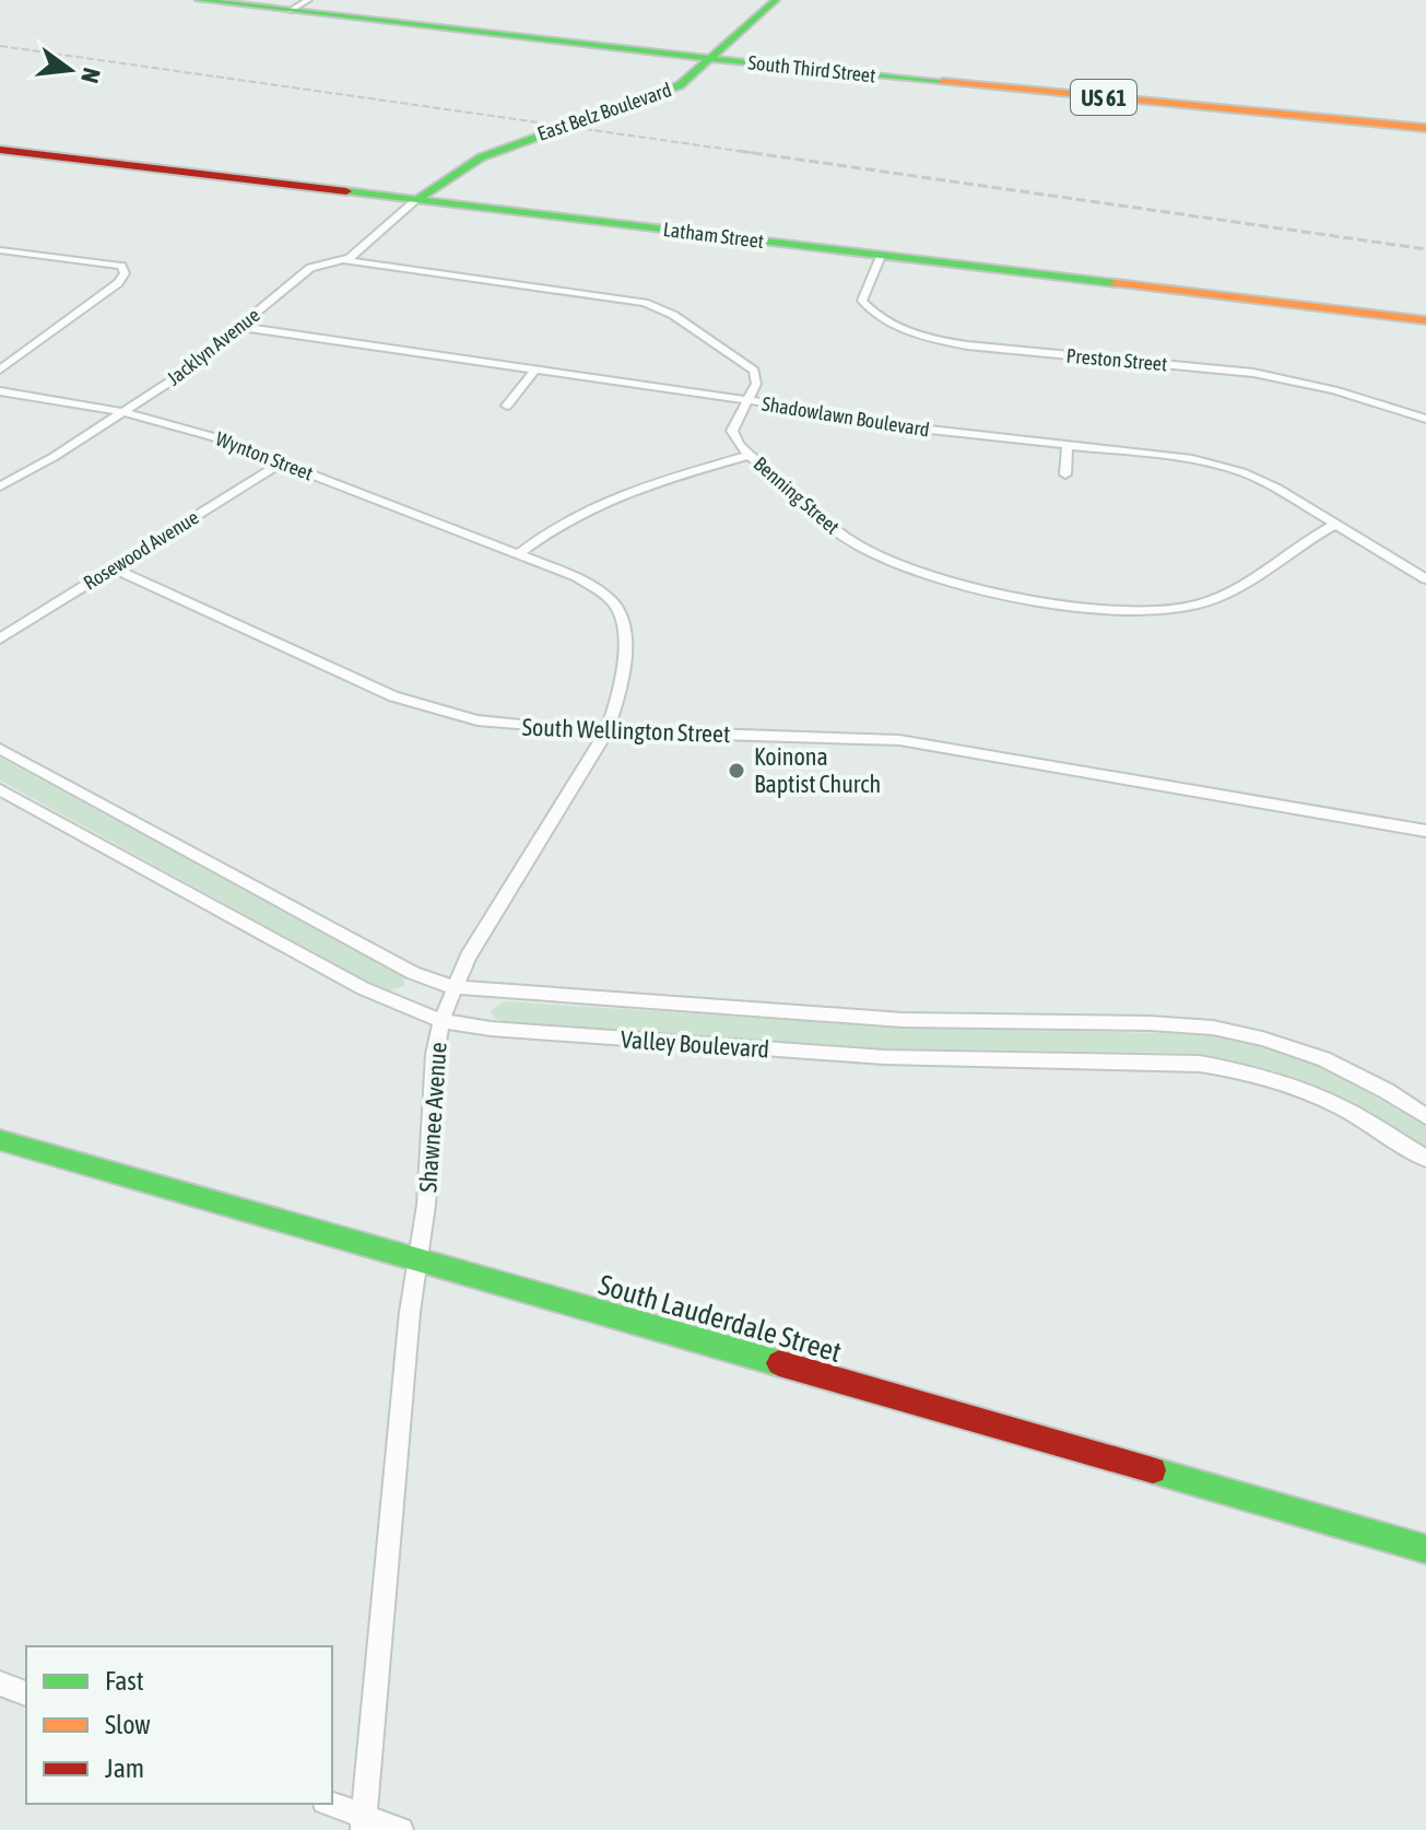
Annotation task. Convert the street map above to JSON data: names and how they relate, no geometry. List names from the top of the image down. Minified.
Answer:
{"streets":{"street":["South Third Street","US 61","East Belz Boulevard","Latham Street","Jacklyn Avenue","Preston Street","Shadowlawn Boulevard","Wynton Street","Benning Street","Rosewood Avenue","South Wellington Street","Valley Boulevard","Shawnee Avenue","South Lauderdale Street"]},"crossings":[["South Third Street","East Belz Boulevard"],["East Belz Boulevard","Latham Street"],["East Belz Boulevard","Jacklyn Avenue"],["Latham Street","Jacklyn Avenue"],["Latham Street","Preston Street"],["Jacklyn Avenue","Shadowlawn Boulevard"],["Jacklyn Avenue","Wynton Street"],["Jacklyn Avenue","Benning Street"],["Shadowlawn Boulevard","Benning Street"],["Wynton Street","Rosewood Avenue"],["Wynton Street","Shawnee Avenue"],["Rosewood Avenue","South Wellington Street"],["South Wellington Street","Shawnee Avenue"],["Valley Boulevard","Shawnee Avenue"],["Shawnee Avenue","South Lauderdale Street"]],"places":["Koinona Baptist Church"],"legend":["Fast","Slow","Jam"],"north":"right"}
